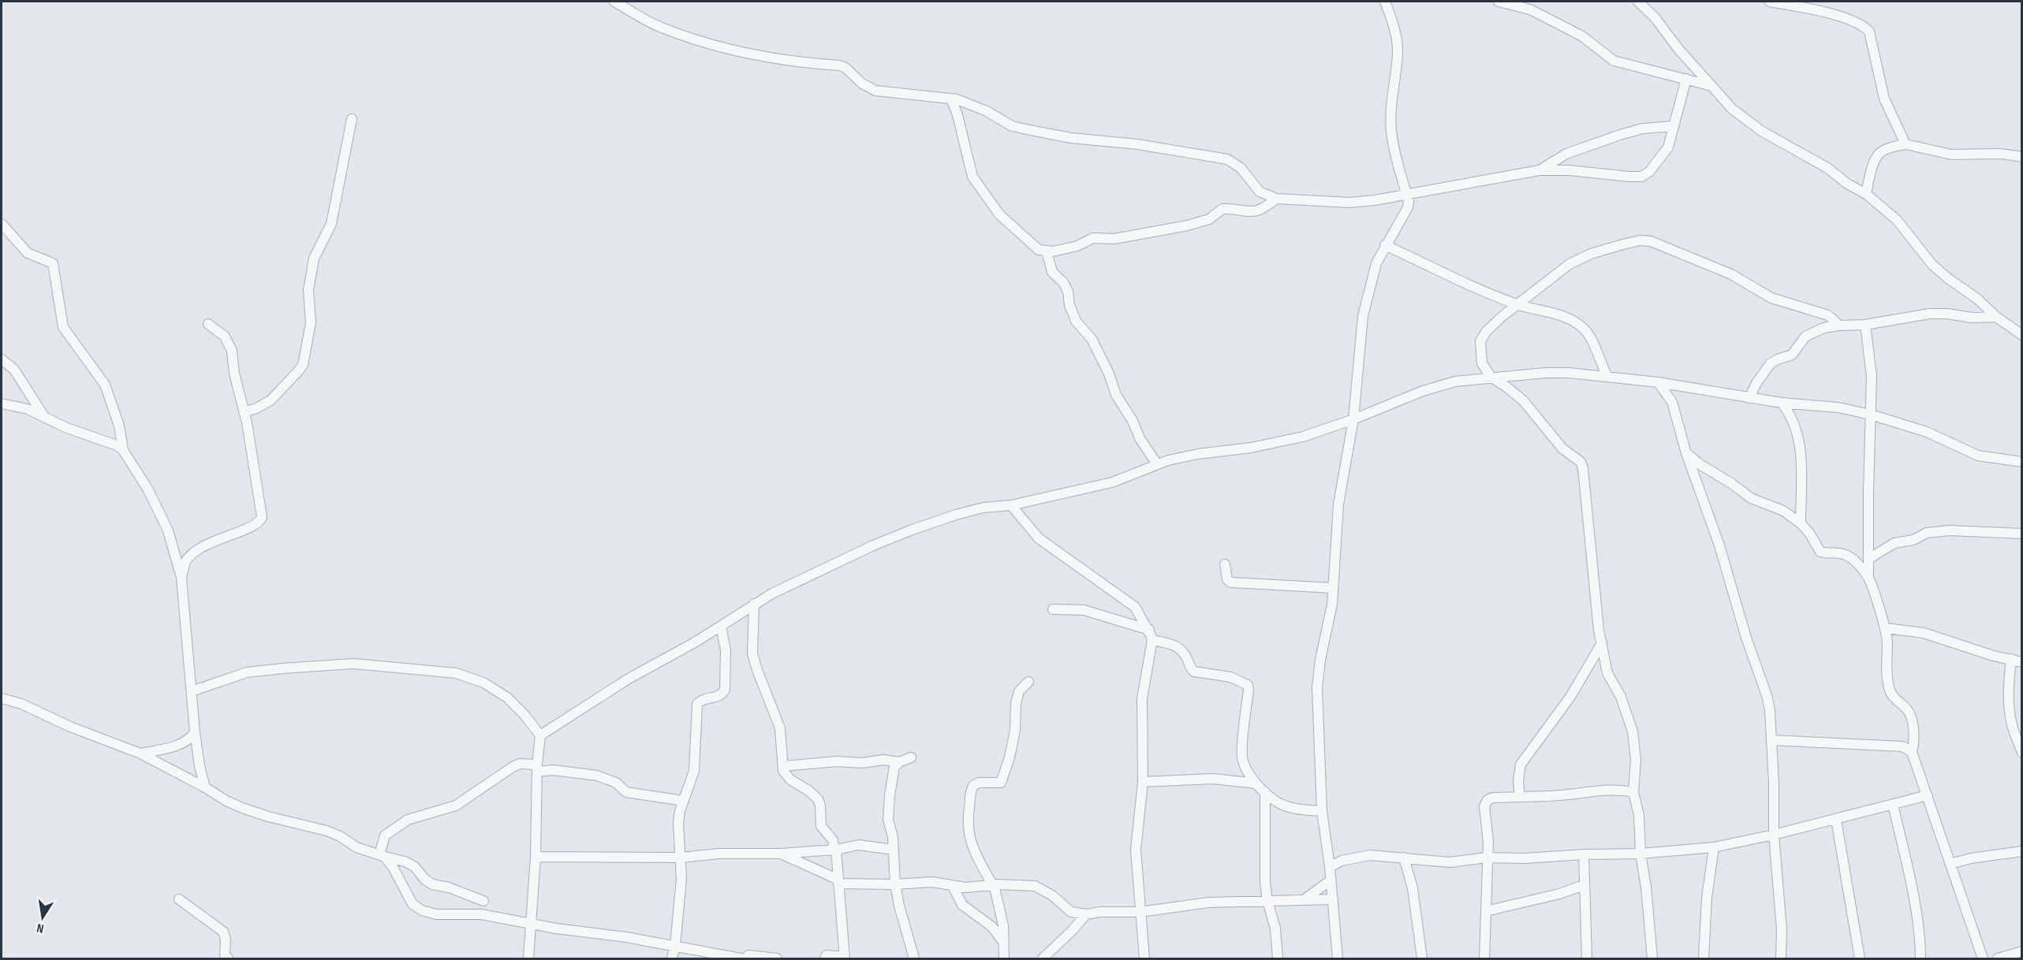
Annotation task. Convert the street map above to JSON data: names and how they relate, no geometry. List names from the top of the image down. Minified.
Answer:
{"north":"bottom"}
